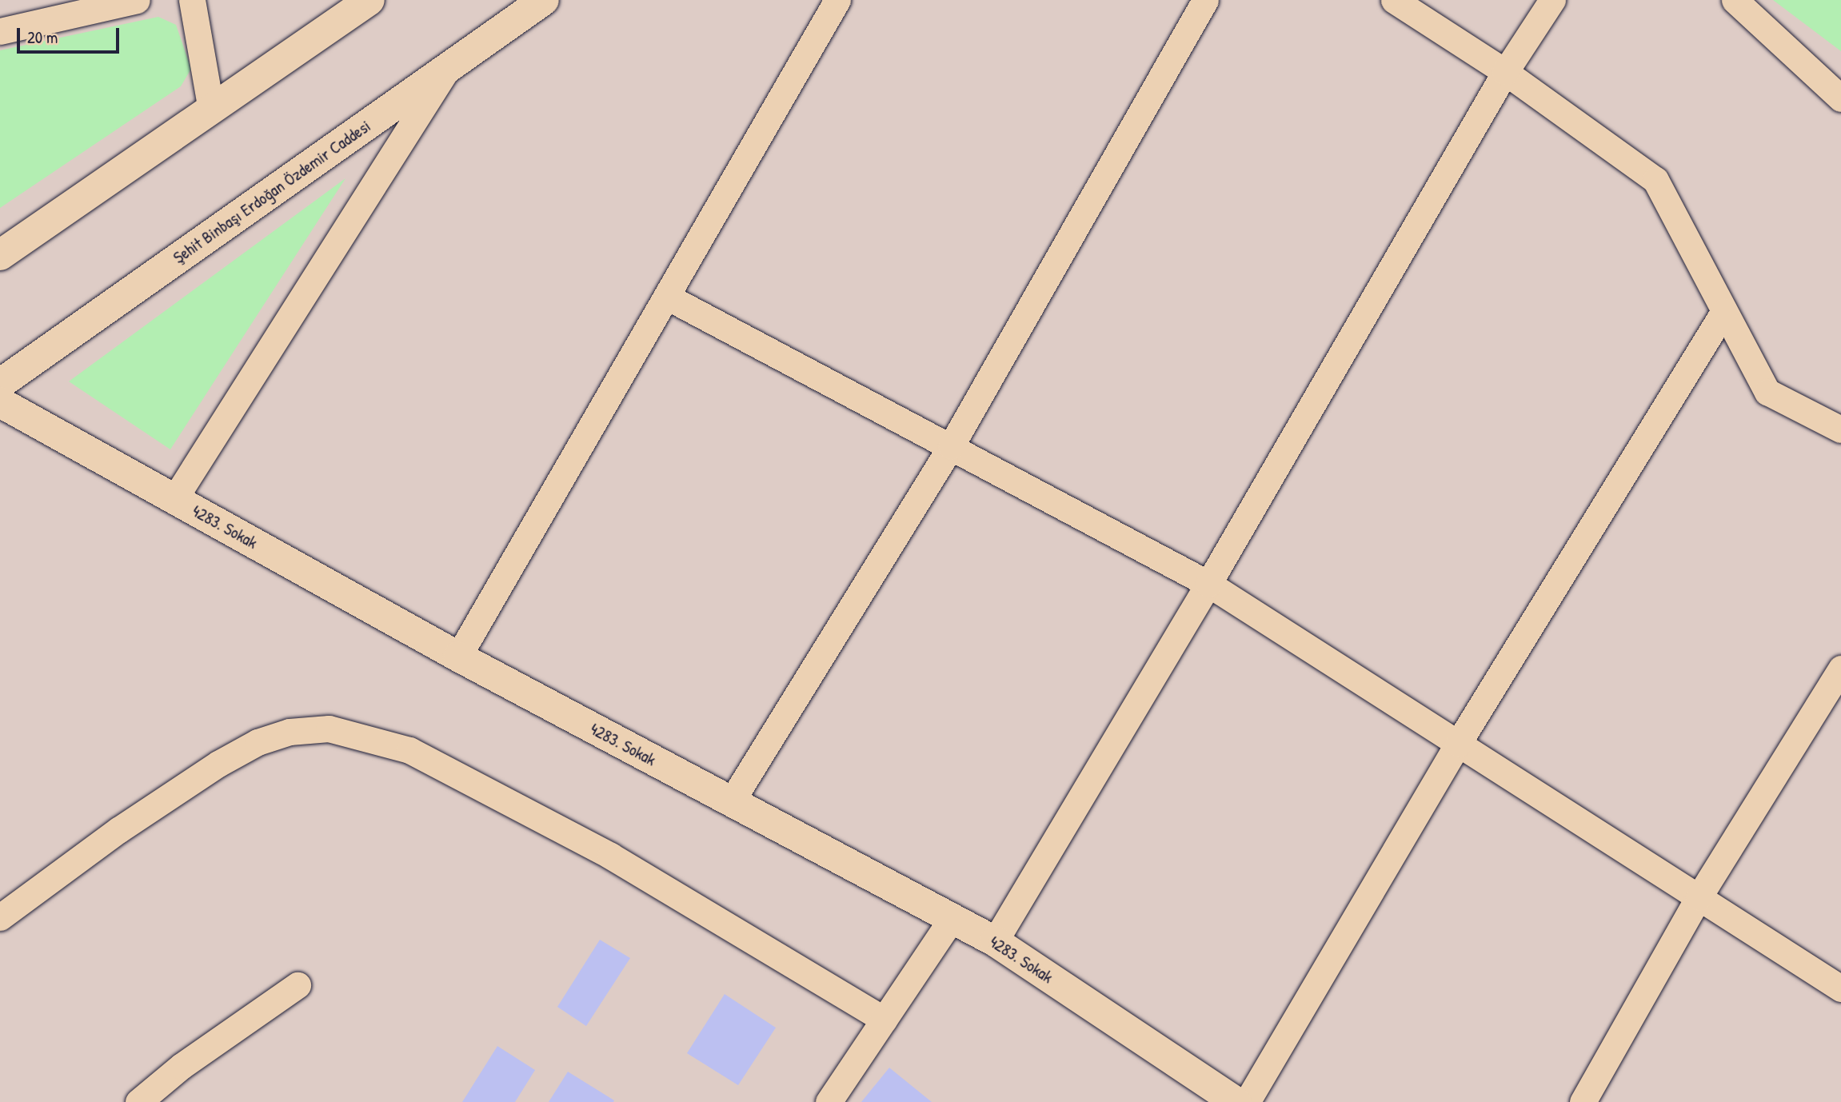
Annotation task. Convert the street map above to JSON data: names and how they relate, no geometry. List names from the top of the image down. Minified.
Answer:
{"streets":{"street":["Şehit Binbaşı Erdoğan Özdemir Caddesi","4283. Sokak"]},"scale_bar":"20 m"}
